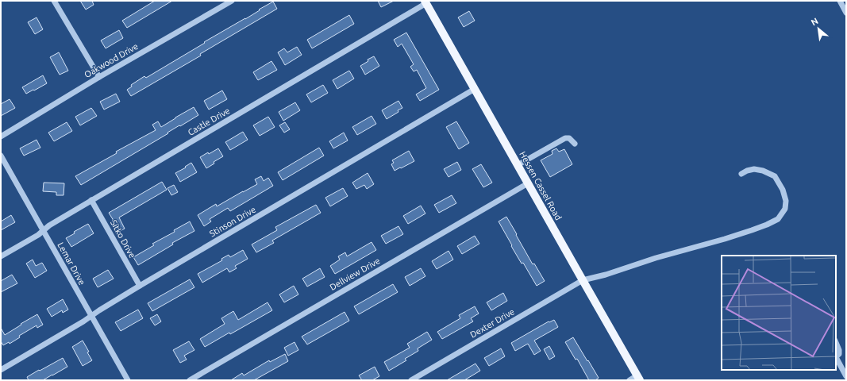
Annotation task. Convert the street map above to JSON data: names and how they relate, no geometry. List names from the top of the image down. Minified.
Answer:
{"streets":{"main road":["Hessen Cassel Road"],"street":["Oakwood Drive","Castle Drive","Stinson Drive","Sitko Drive","Lemar Drive","Dellview Drive","Dexter Drive"]},"crossings":[["Castle Drive","Hessen Cassel Road"],["Castle Drive","Sitko Drive"],["Castle Drive","Lemar Drive"],["Hessen Cassel Road","Stinson Drive"],["Hessen Cassel Road","Dellview Drive"],["Hessen Cassel Road","Dexter Drive"],["Stinson Drive","Sitko Drive"],["Stinson Drive","Lemar Drive"]],"north":"top left"}
